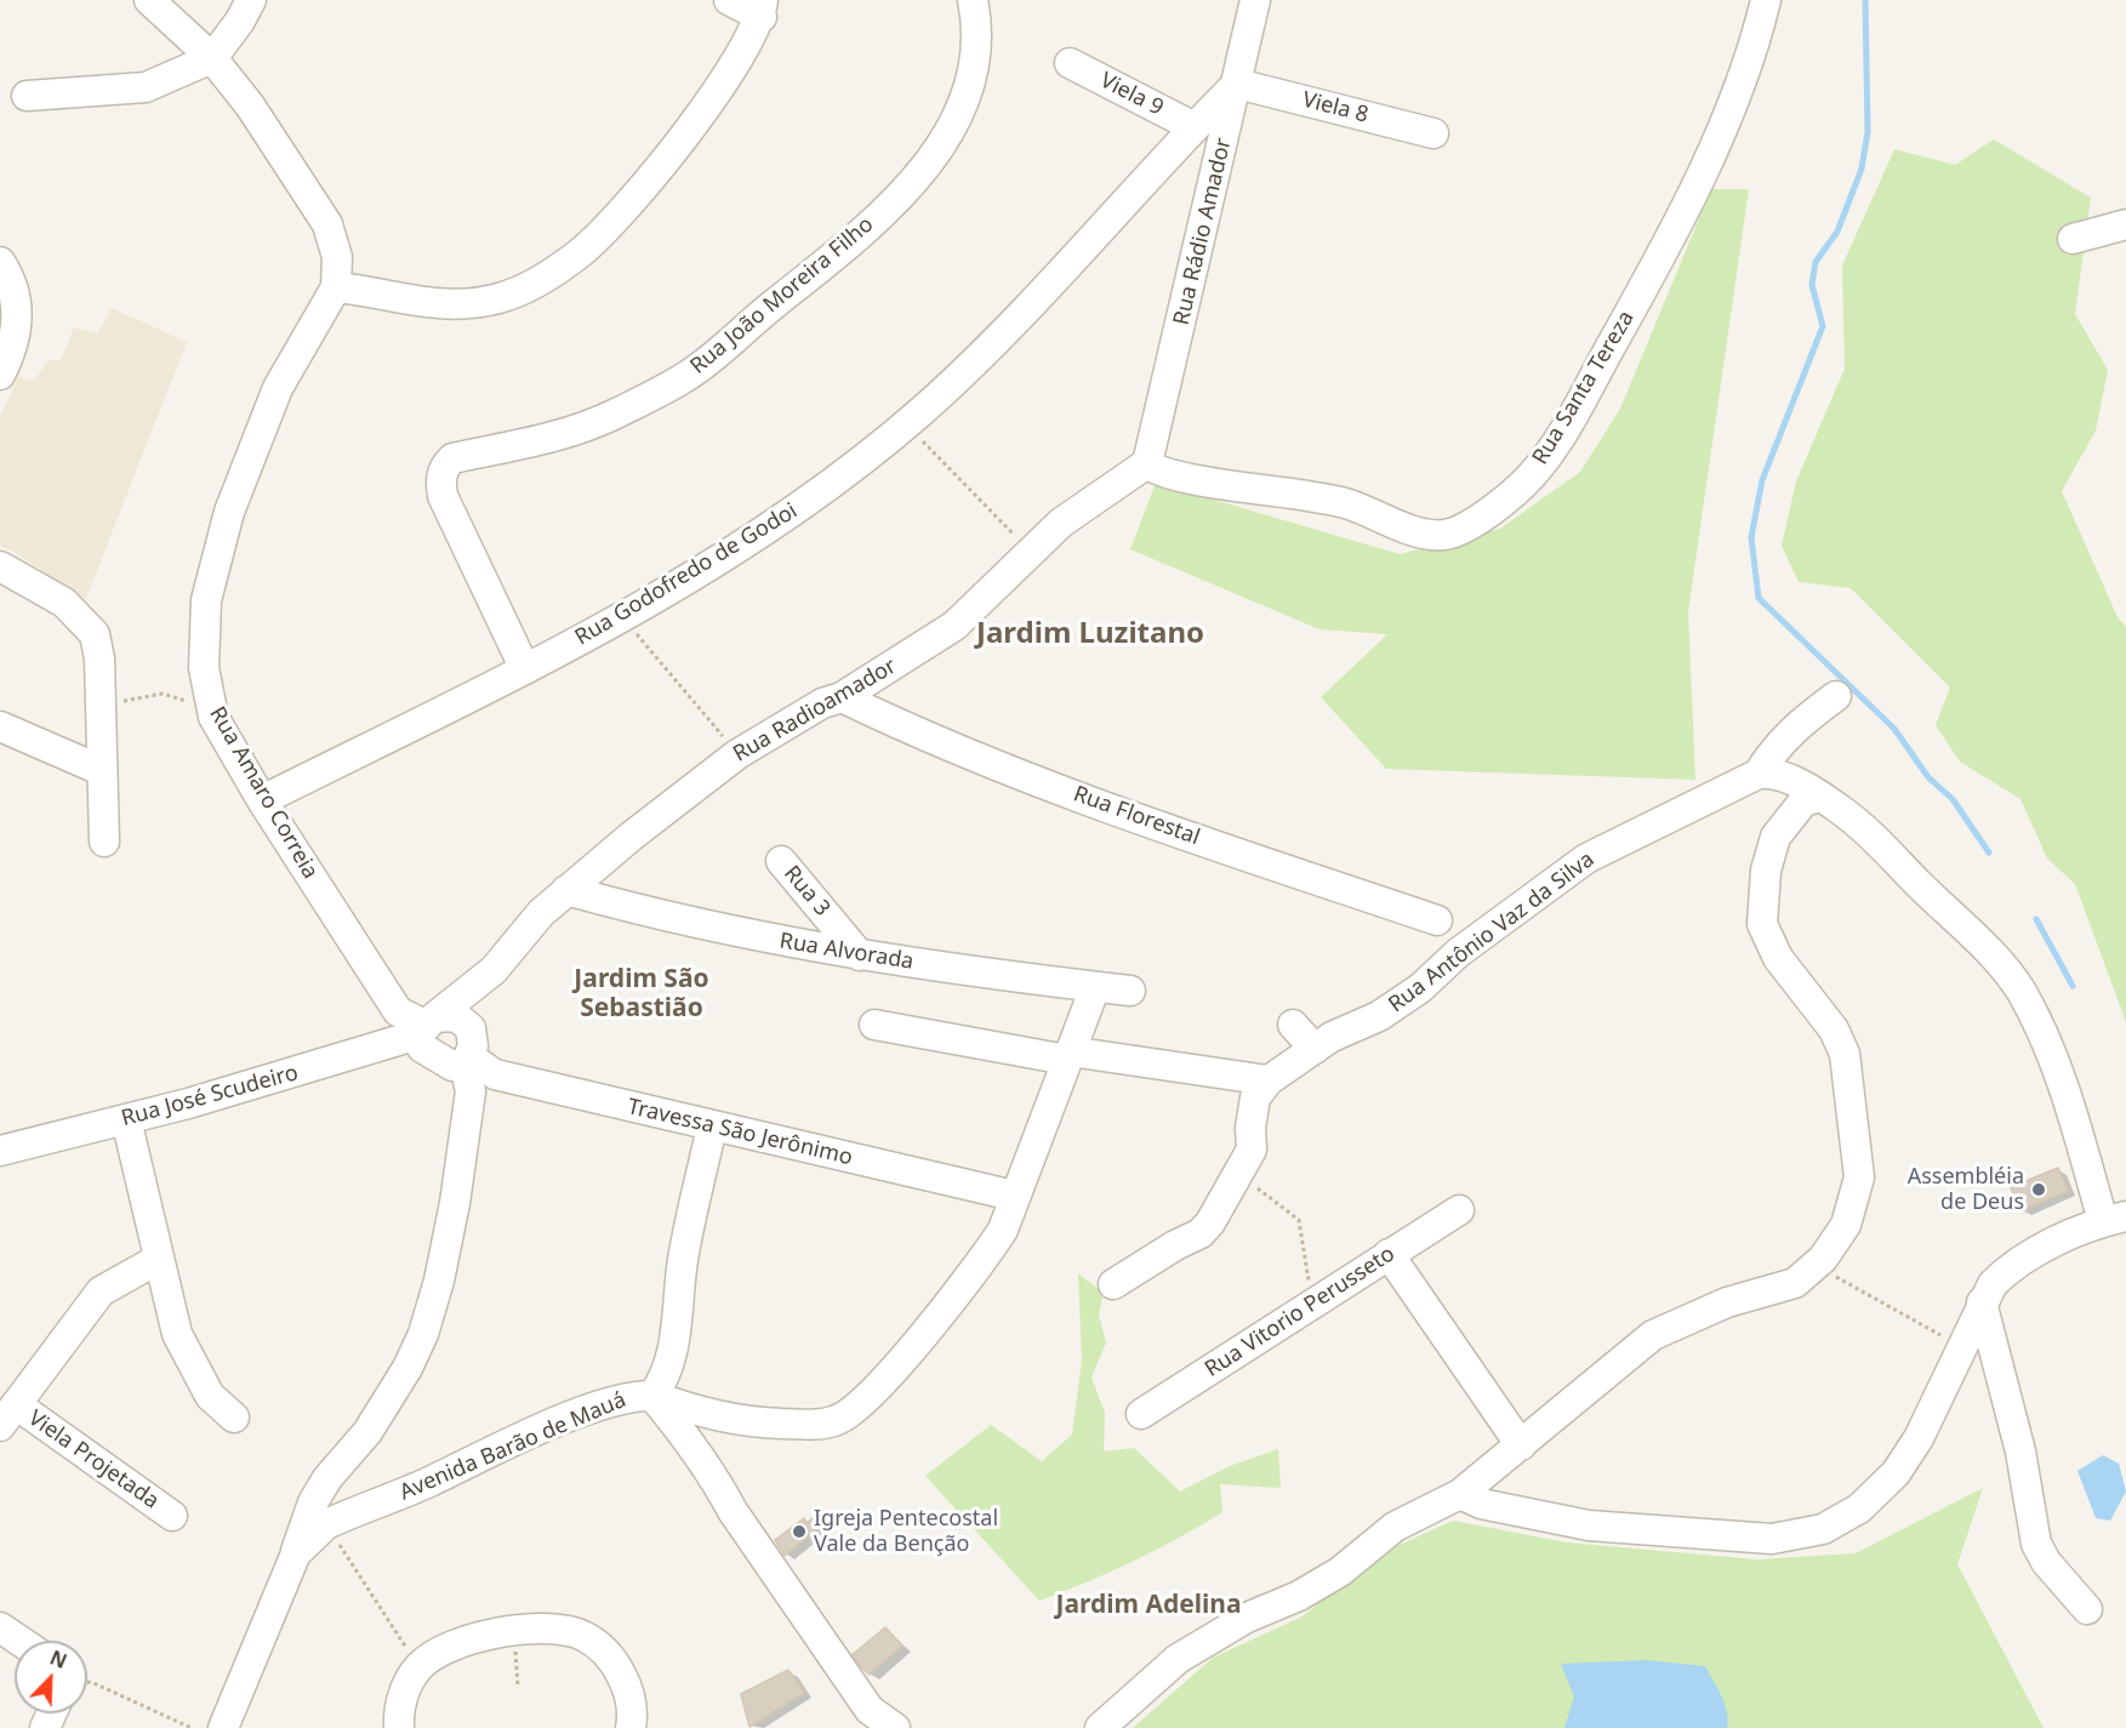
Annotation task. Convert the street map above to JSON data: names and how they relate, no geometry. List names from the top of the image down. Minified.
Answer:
{"streets":{"street":["Viela 9","Viela 8","Rua Rádio Amador","Rua João Moreira Filho","Rua Santa Tereza","Rua Godofredo de Godoi","Rua Radioamador","Rua Amaro Correia","Rua Florestal","Rua 3","Rua Antônio Vaz da Silva","Rua Alvorada","Rua José Scudeiro","Travessa São Jerônimo","Rua Vitorio Perusseto","Avenida Barão de Mauá","Viela Projetada"]},"crossings":[["Viela 9","Rua Godofredo de Godoi"],["Viela 8","Rua Rádio Amador"],["Viela 8","Rua Godofredo de Godoi"],["Rua Rádio Amador","Rua Santa Tereza"],["Rua Rádio Amador","Rua Godofredo de Godoi"],["Rua Rádio Amador","Rua Radioamador"],["Rua João Moreira Filho","Rua Godofredo de Godoi"],["Rua Santa Tereza","Rua Radioamador"],["Rua Godofredo de Godoi","Rua Amaro Correia"],["Rua Radioamador","Rua Amaro Correia"],["Rua Radioamador","Rua Florestal"],["Rua Radioamador","Rua Alvorada"],["Rua Radioamador","Rua José Scudeiro"],["Rua Radioamador","Travessa São Jerônimo"],["Rua Amaro Correia","Rua José Scudeiro"],["Rua Amaro Correia","Travessa São Jerônimo"],["Rua 3","Rua Alvorada"],["Rua José Scudeiro","Travessa São Jerônimo"]],"districts":["Jardim Luzitano","Jardim São Sebastião","Jardim Adelina"],"places":["Assembléia de Deus","Igreja Pentecostal Vale da Benção"],"north":"top right"}
